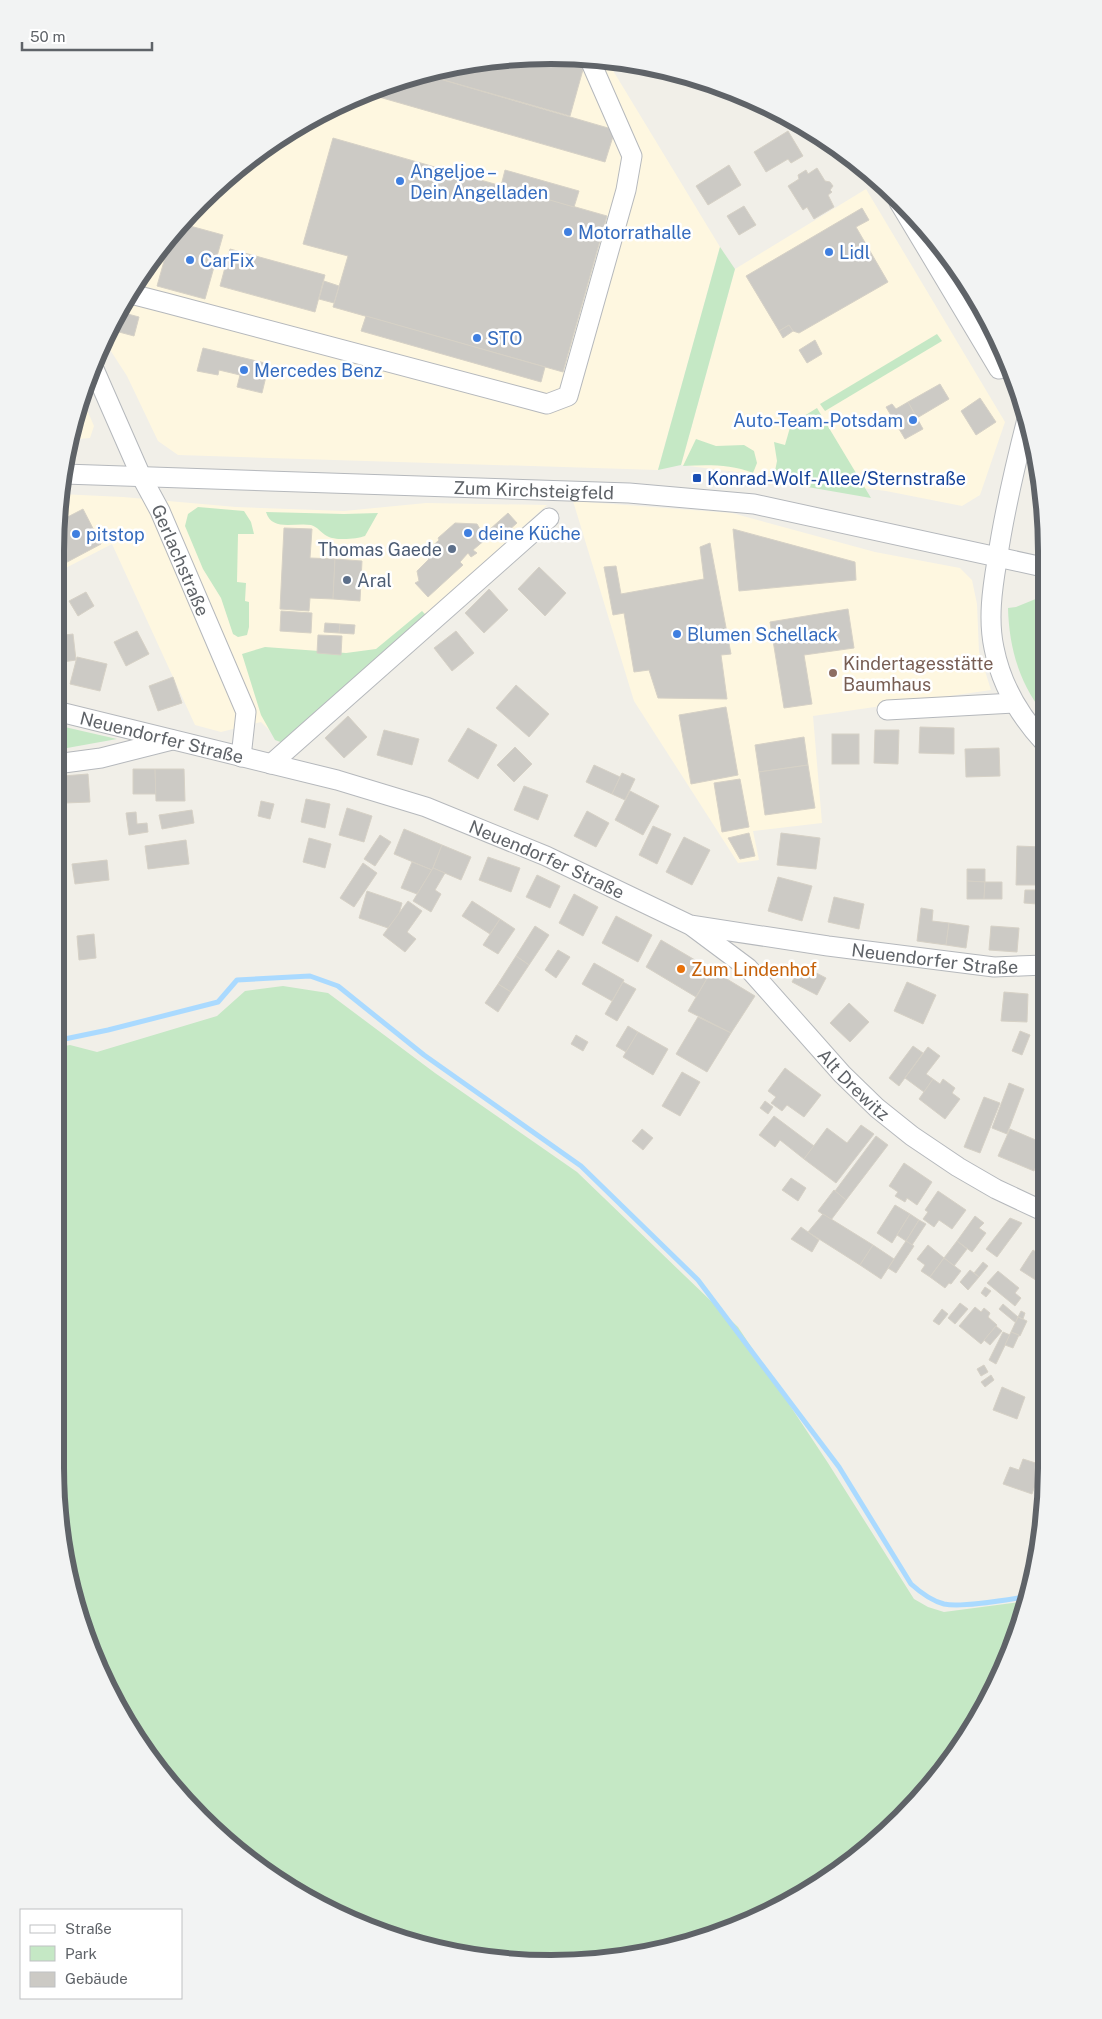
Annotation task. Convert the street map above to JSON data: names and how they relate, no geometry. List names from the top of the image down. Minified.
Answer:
{"streets":{"street":["Zum Kirchsteigfeld","Gerlachstraße","Neuendorfer Straße","Alt Drewitz"]},"crossings":[["Zum Kirchsteigfeld","Gerlachstraße"],["Gerlachstraße","Neuendorfer Straße"],["Neuendorfer Straße","Alt Drewitz"]],"places":{"other":["Angeljoe – Dein Angelladen","Motorrathalle","Lidl","CarFix","STO","Mercedes Benz","Auto-Team-Potsdam","deine Küche","pitstop","Thomas Gaede","Aral","Blumen Schellack","Kindertagesstätte Baumhaus","Zum Lindenhof"],"transit":["Konrad-Wolf-Allee/Sternstraße"]},"legend":["Straße","Park","Gebäude"],"scale_bar":"50 m"}
